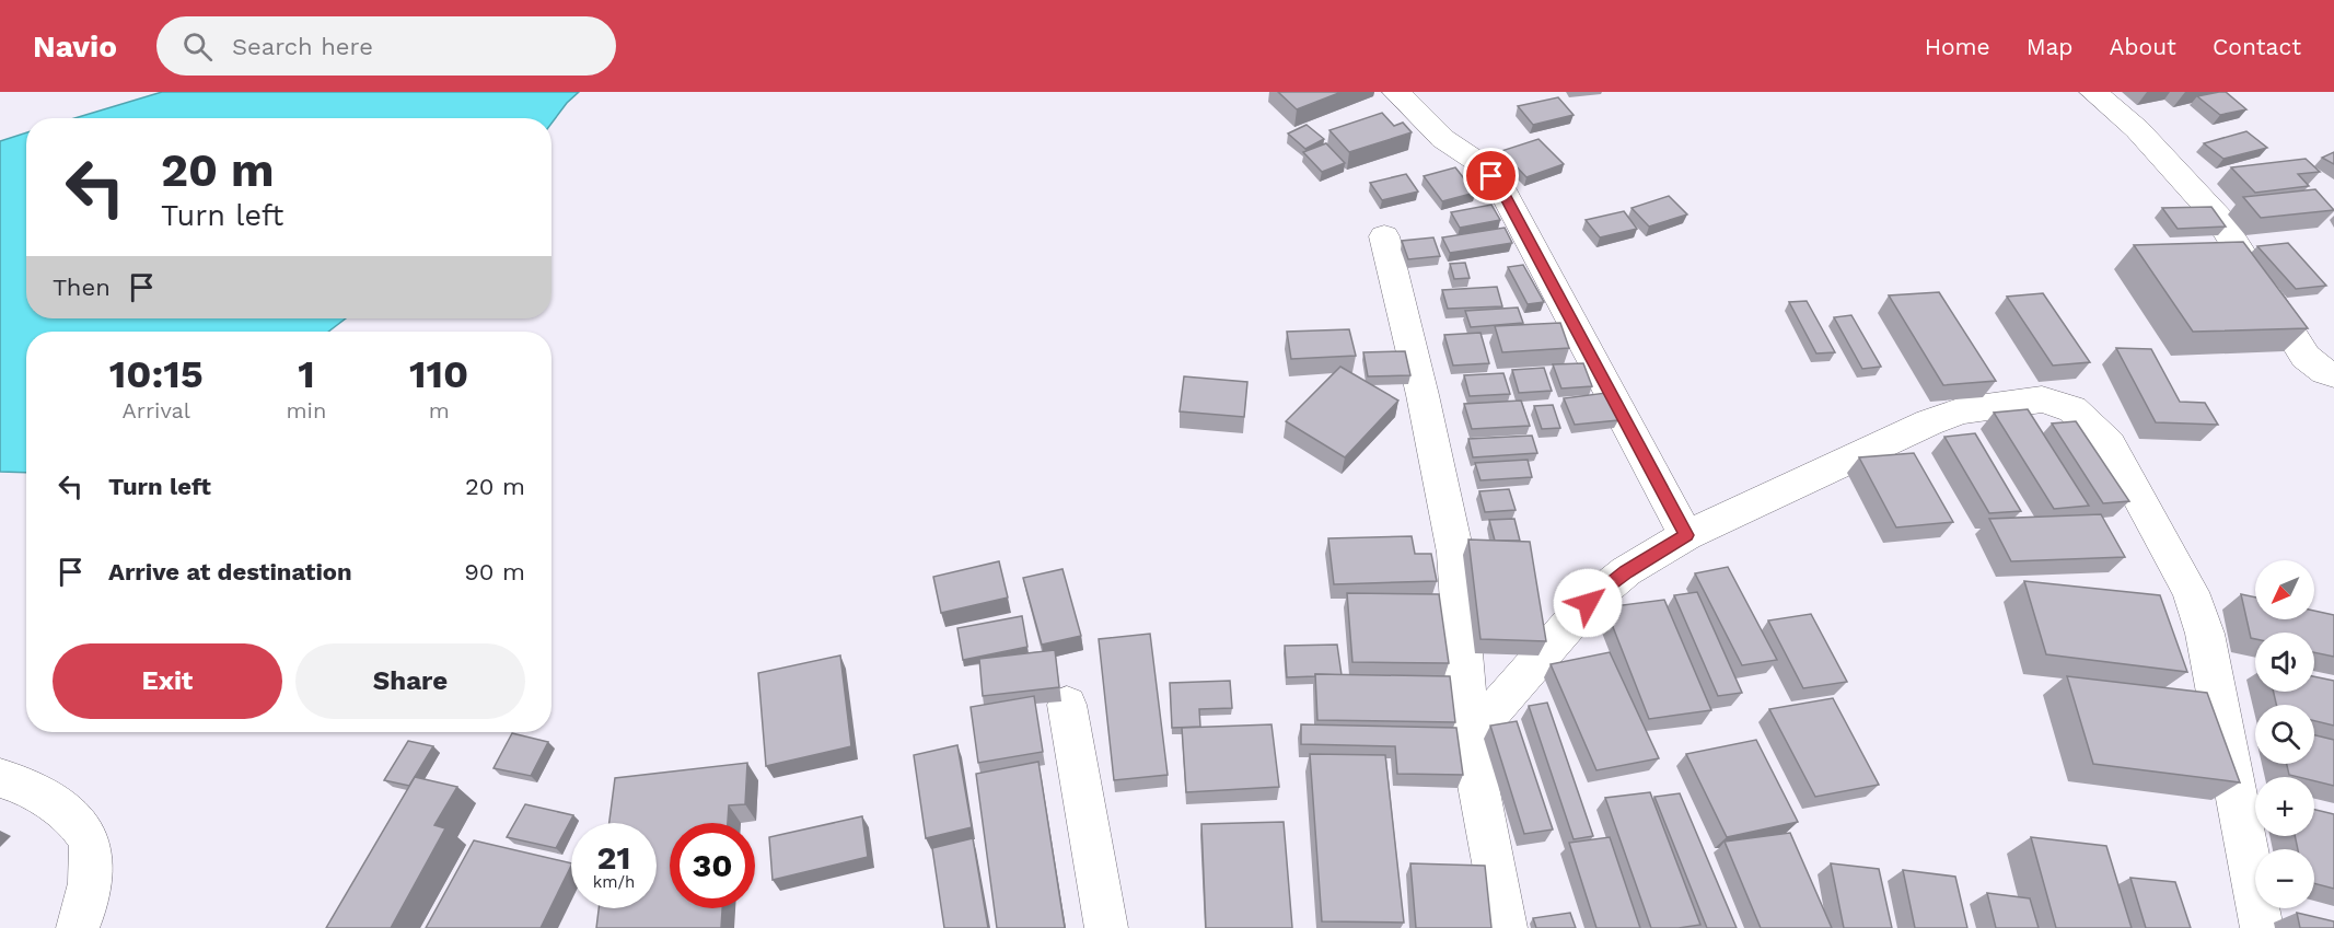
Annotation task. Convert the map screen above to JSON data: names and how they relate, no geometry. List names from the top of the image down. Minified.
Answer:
{"north":"bottom left","page":{"header":"Navio","search":"Search here","nav":["Home","Map","About","Contact"],"turn":["20 m","Turn left"],"then":"Then","eta":["10:15","Arrival","1","min","110","m"],"list":[{"name":"Turn left","value":"20 m"},{"name":"Arrive at destination","value":"90 m"}],"map_buttons":["+","−"],"buttons":["Exit","Share"],"speed":"21 km/h","limit":"30"}}
